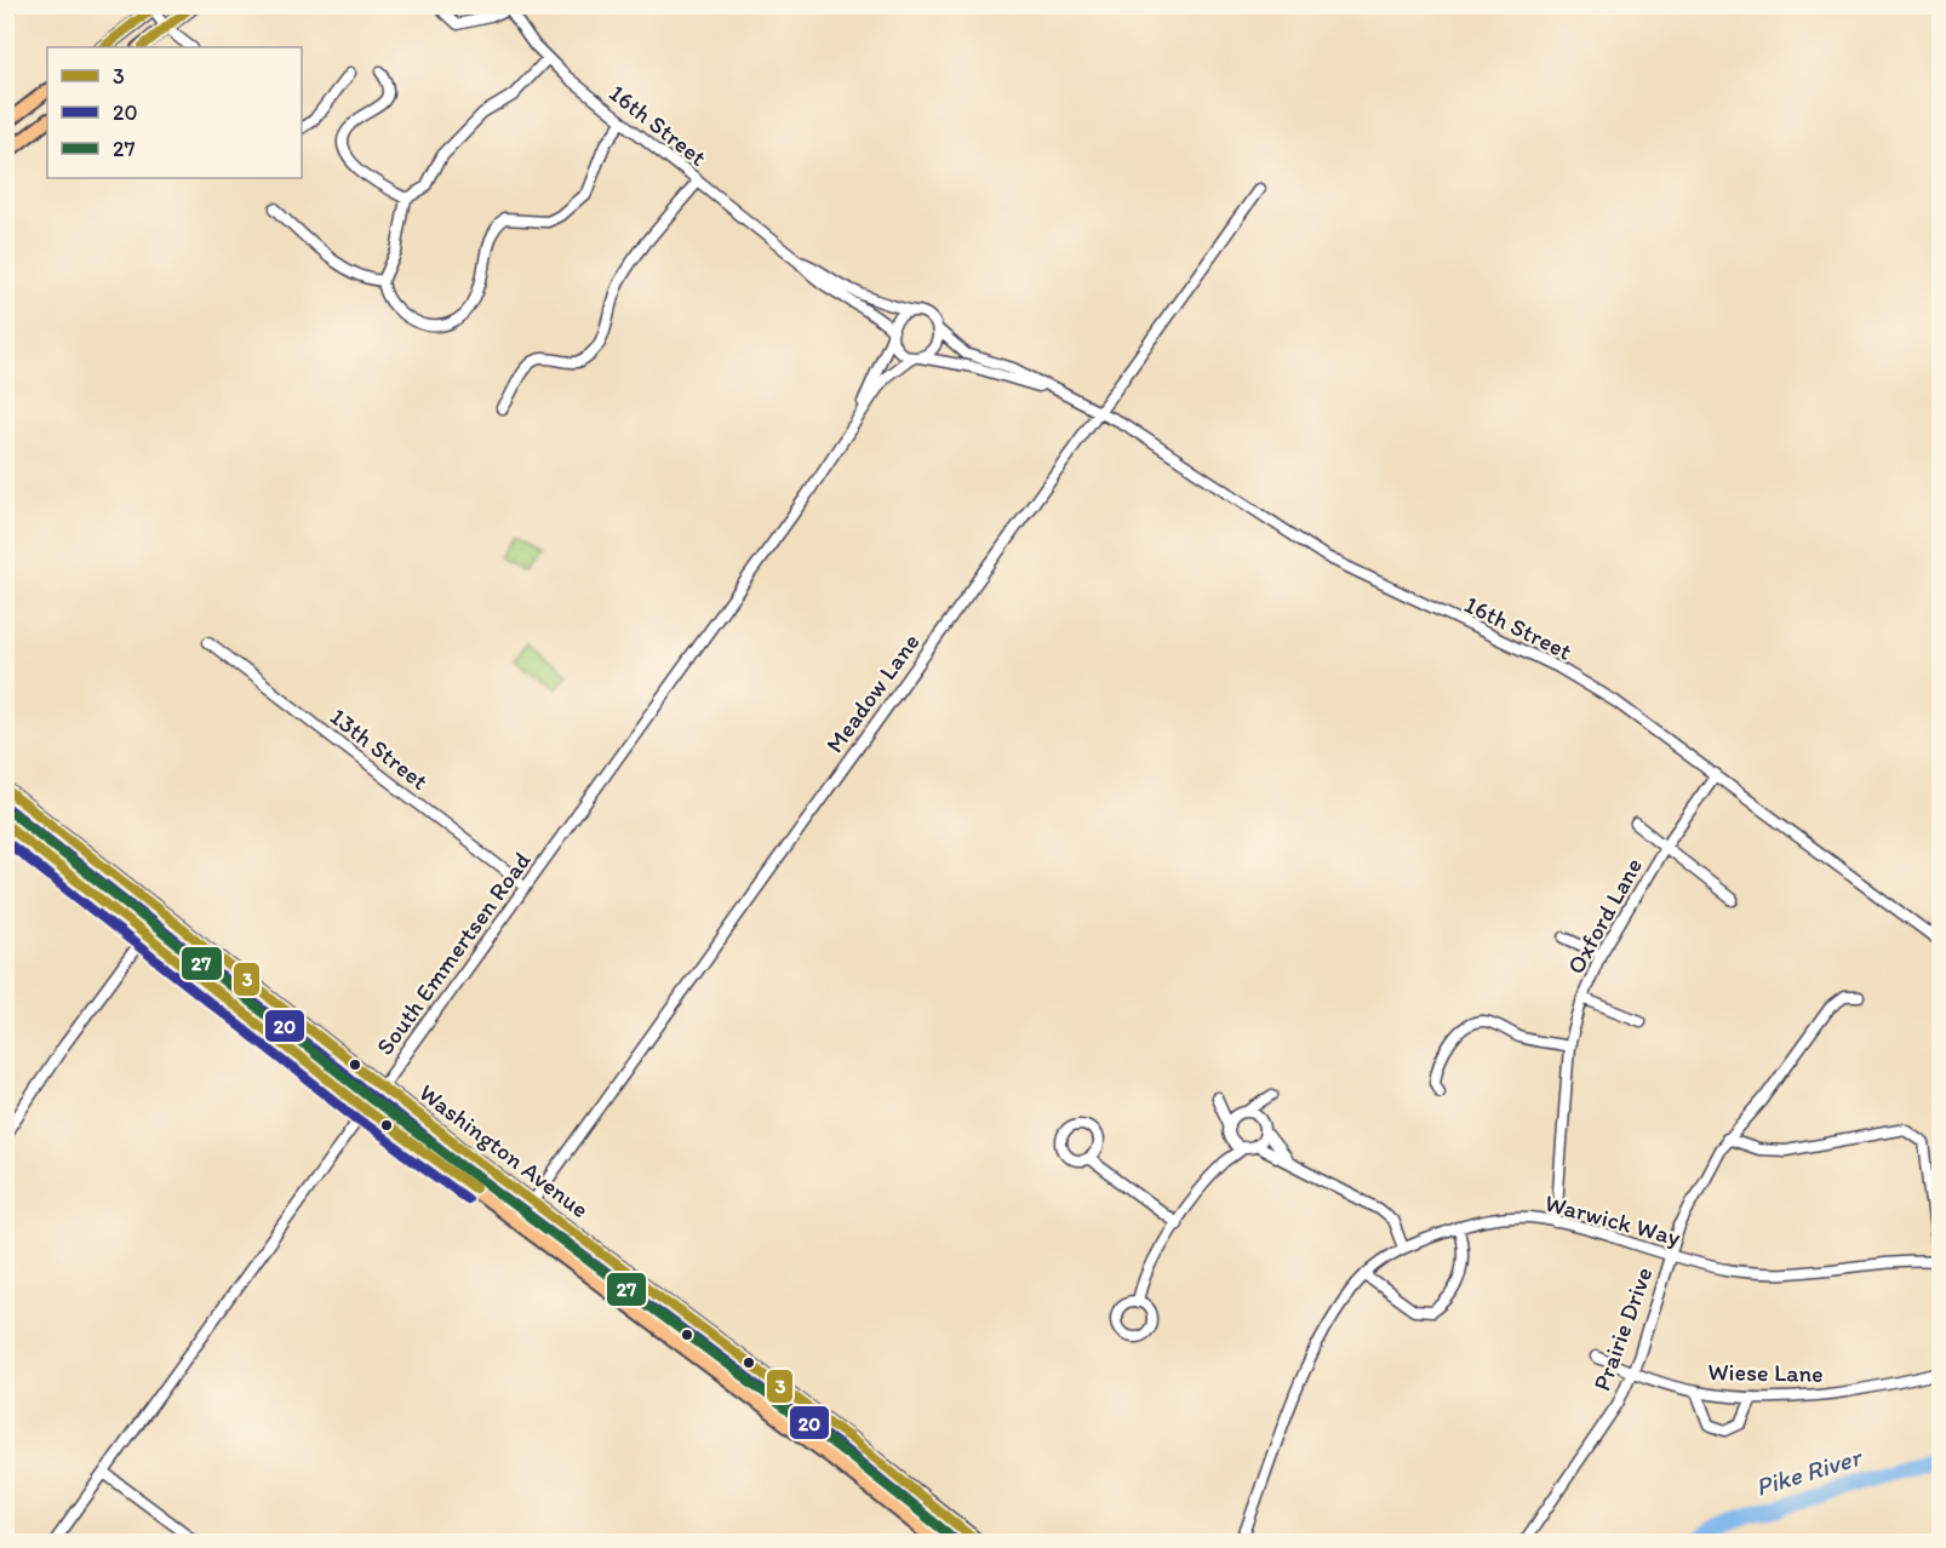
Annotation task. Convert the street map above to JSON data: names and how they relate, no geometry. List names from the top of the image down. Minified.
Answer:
{"streets":{"main road":["Washington Avenue"],"street":["16th Street","Meadow Lane","13th Street","Oxford Lane","South Emmertsen Road","Warwick Way","Prairie Drive","Wiese Lane"]},"crossings":[["16th Street","Meadow Lane"],["16th Street","Oxford Lane"],["16th Street","South Emmertsen Road"],["Meadow Lane","Washington Avenue"],["13th Street","South Emmertsen Road"],["Oxford Lane","Warwick Way"],["South Emmertsen Road","Washington Avenue"],["Warwick Way","Prairie Drive"],["Prairie Drive","Wiese Lane"]],"water":["Pike River"],"lines":["transit line 3","transit line 20","transit line 27"],"legend":["3","20","27"]}
